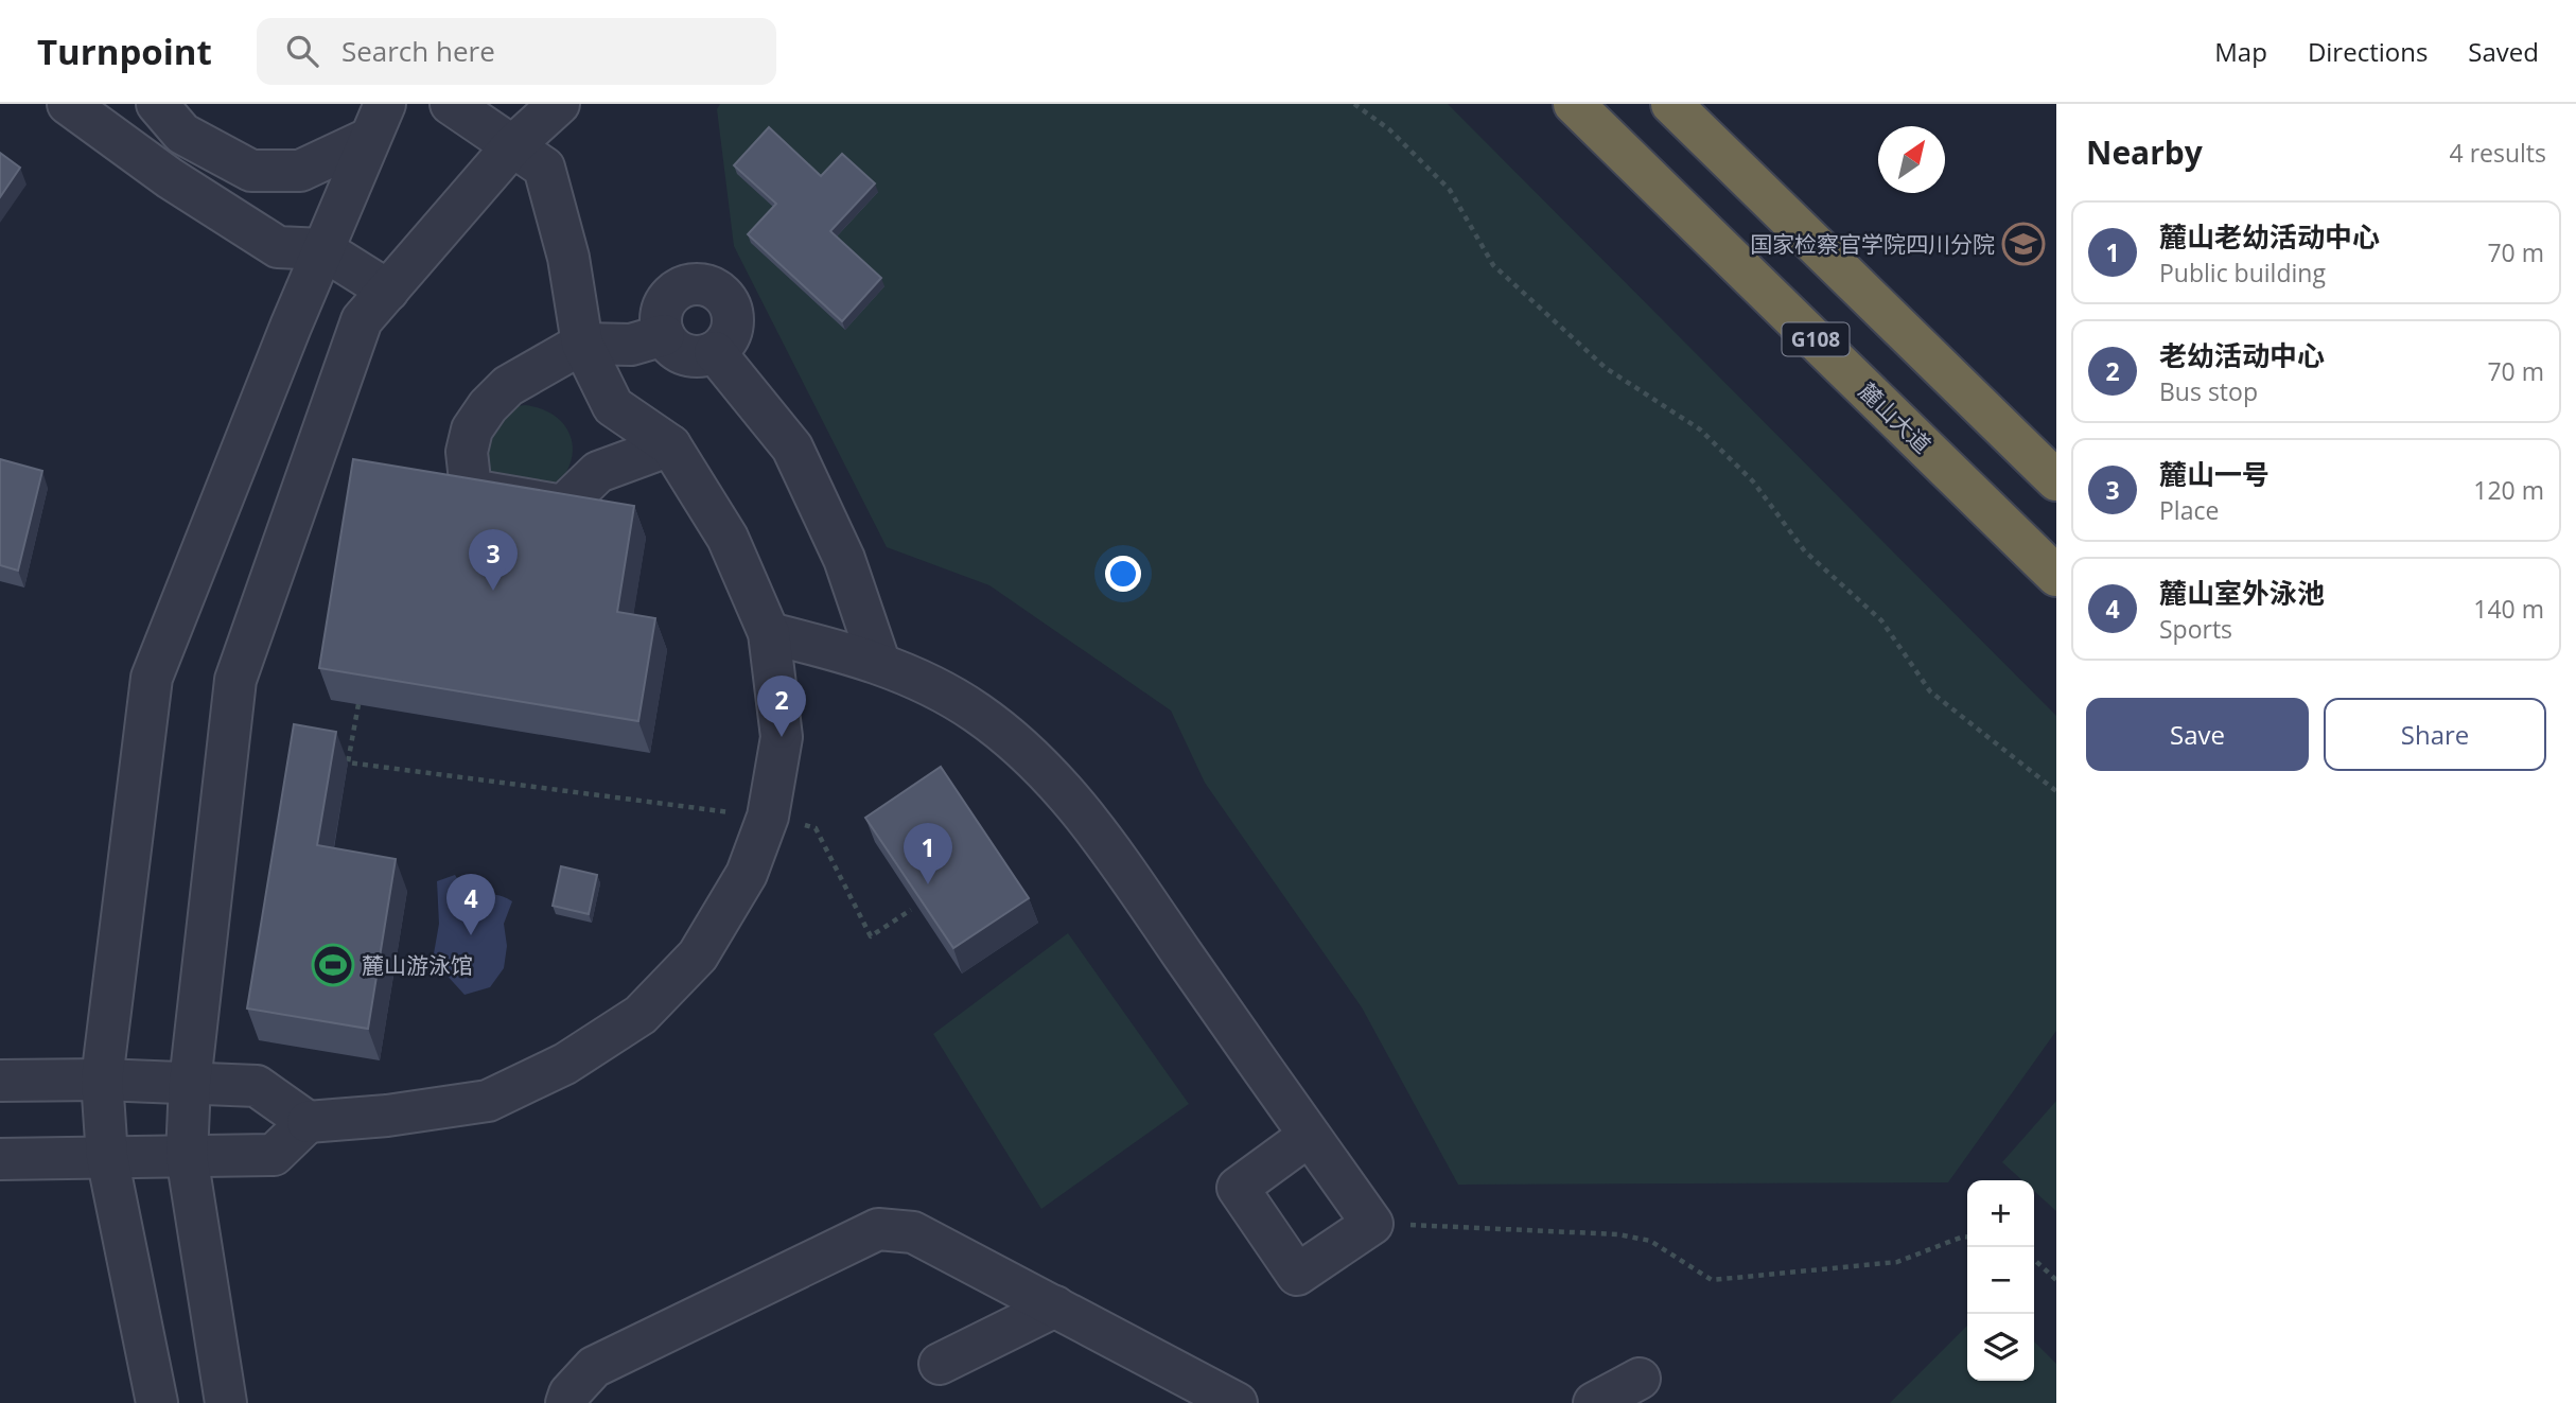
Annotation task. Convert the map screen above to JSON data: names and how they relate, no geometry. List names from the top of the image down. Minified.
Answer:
{"streets":{"highway":["G108","麓山大道"]},"places":{"school or university":["国家检察官学院四川分院"],"sports":["麓山游泳馆"]},"north":"top right","page":{"header":"Turnpoint","search":"Search here","nav":["Map","Directions","Saved"],"heading":["Nearby","4 results"],"list":[{"mark":"1","name":"麓山老幼活动中心","note":"Public building","value":"70 m"},{"mark":"2","name":"老幼活动中心","note":"Bus stop","value":"70 m"},{"mark":"3","name":"麓山一号","note":"Place","value":"120 m"},{"mark":"4","name":"麓山室外泳池","note":"Sports","value":"140 m"}],"pins":["3","2","1","4"],"buttons":["Save","Share"],"map_buttons":["+","−"]}}
